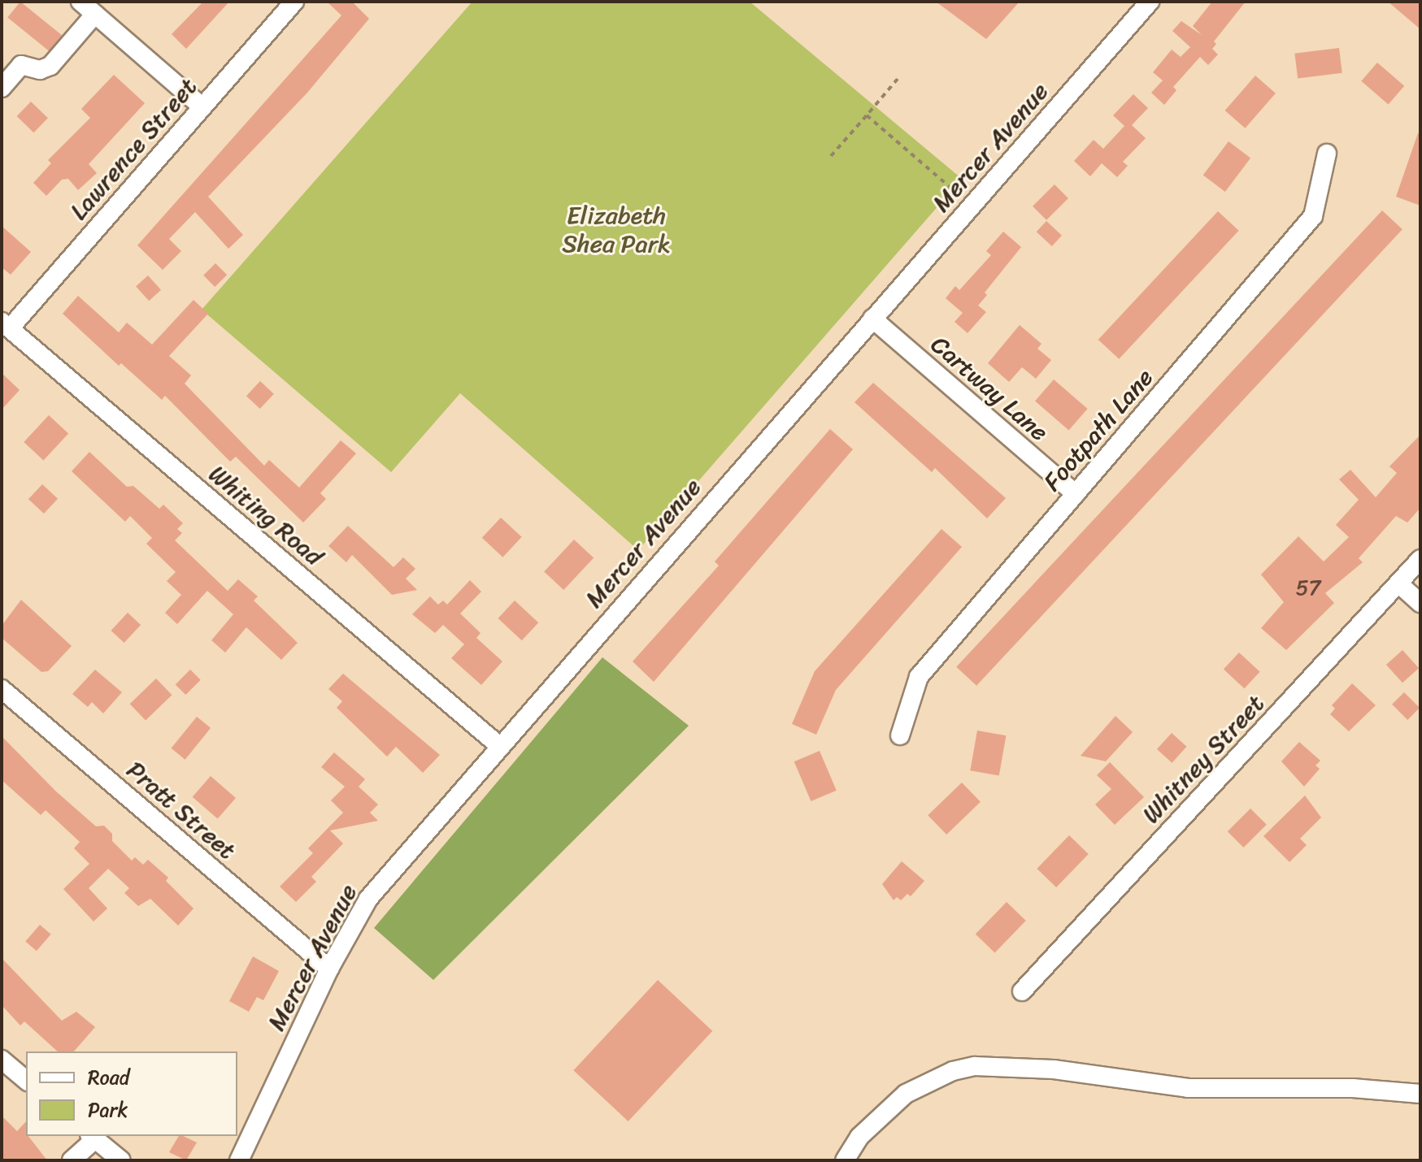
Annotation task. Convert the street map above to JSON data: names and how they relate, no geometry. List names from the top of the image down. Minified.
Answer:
{"streets":{"street":["Mercer Avenue","Lawrence Street","Cartway Lane","Footpath Lane","Whiting Road","Whitney Street","Pratt Street"]},"crossings":[["Mercer Avenue","Cartway Lane"],["Mercer Avenue","Whiting Road"],["Mercer Avenue","Pratt Street"],["Lawrence Street","Whiting Road"],["Cartway Lane","Footpath Lane"]],"parks":["Elizabeth Shea Park"],"house_numbers":["57"],"legend":["Road","Park"]}
